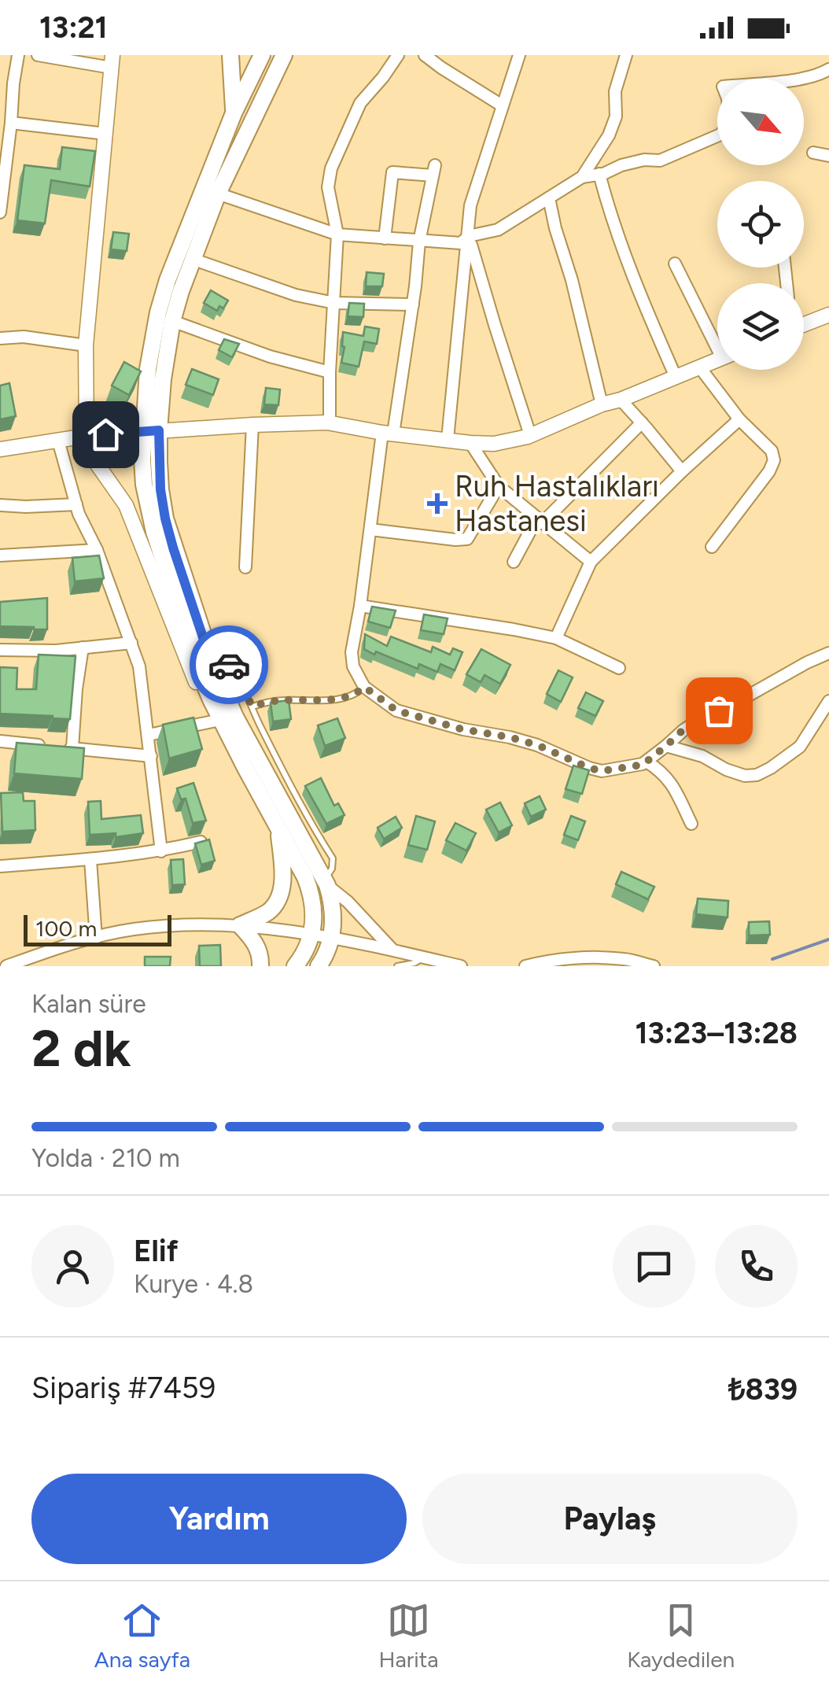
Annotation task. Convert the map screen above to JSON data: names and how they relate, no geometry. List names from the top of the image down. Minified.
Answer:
{"places":{"health":["Ruh Hastalıkları Hastanesi"]},"scale_bar":"100 m","north":"bottom right","page":{"status":"13:21","scale":"100 m","heading":["2 dk","Kalan süre","13:23–13:28"],"panel":["Elif","Kurye · 4.8","Sipariş #7459","₺839"],"bar":"Yolda · 210 m","buttons":["Yardım","Paylaş"],"tabs":["Ana sayfa","Harita","Kaydedilen"]}}
